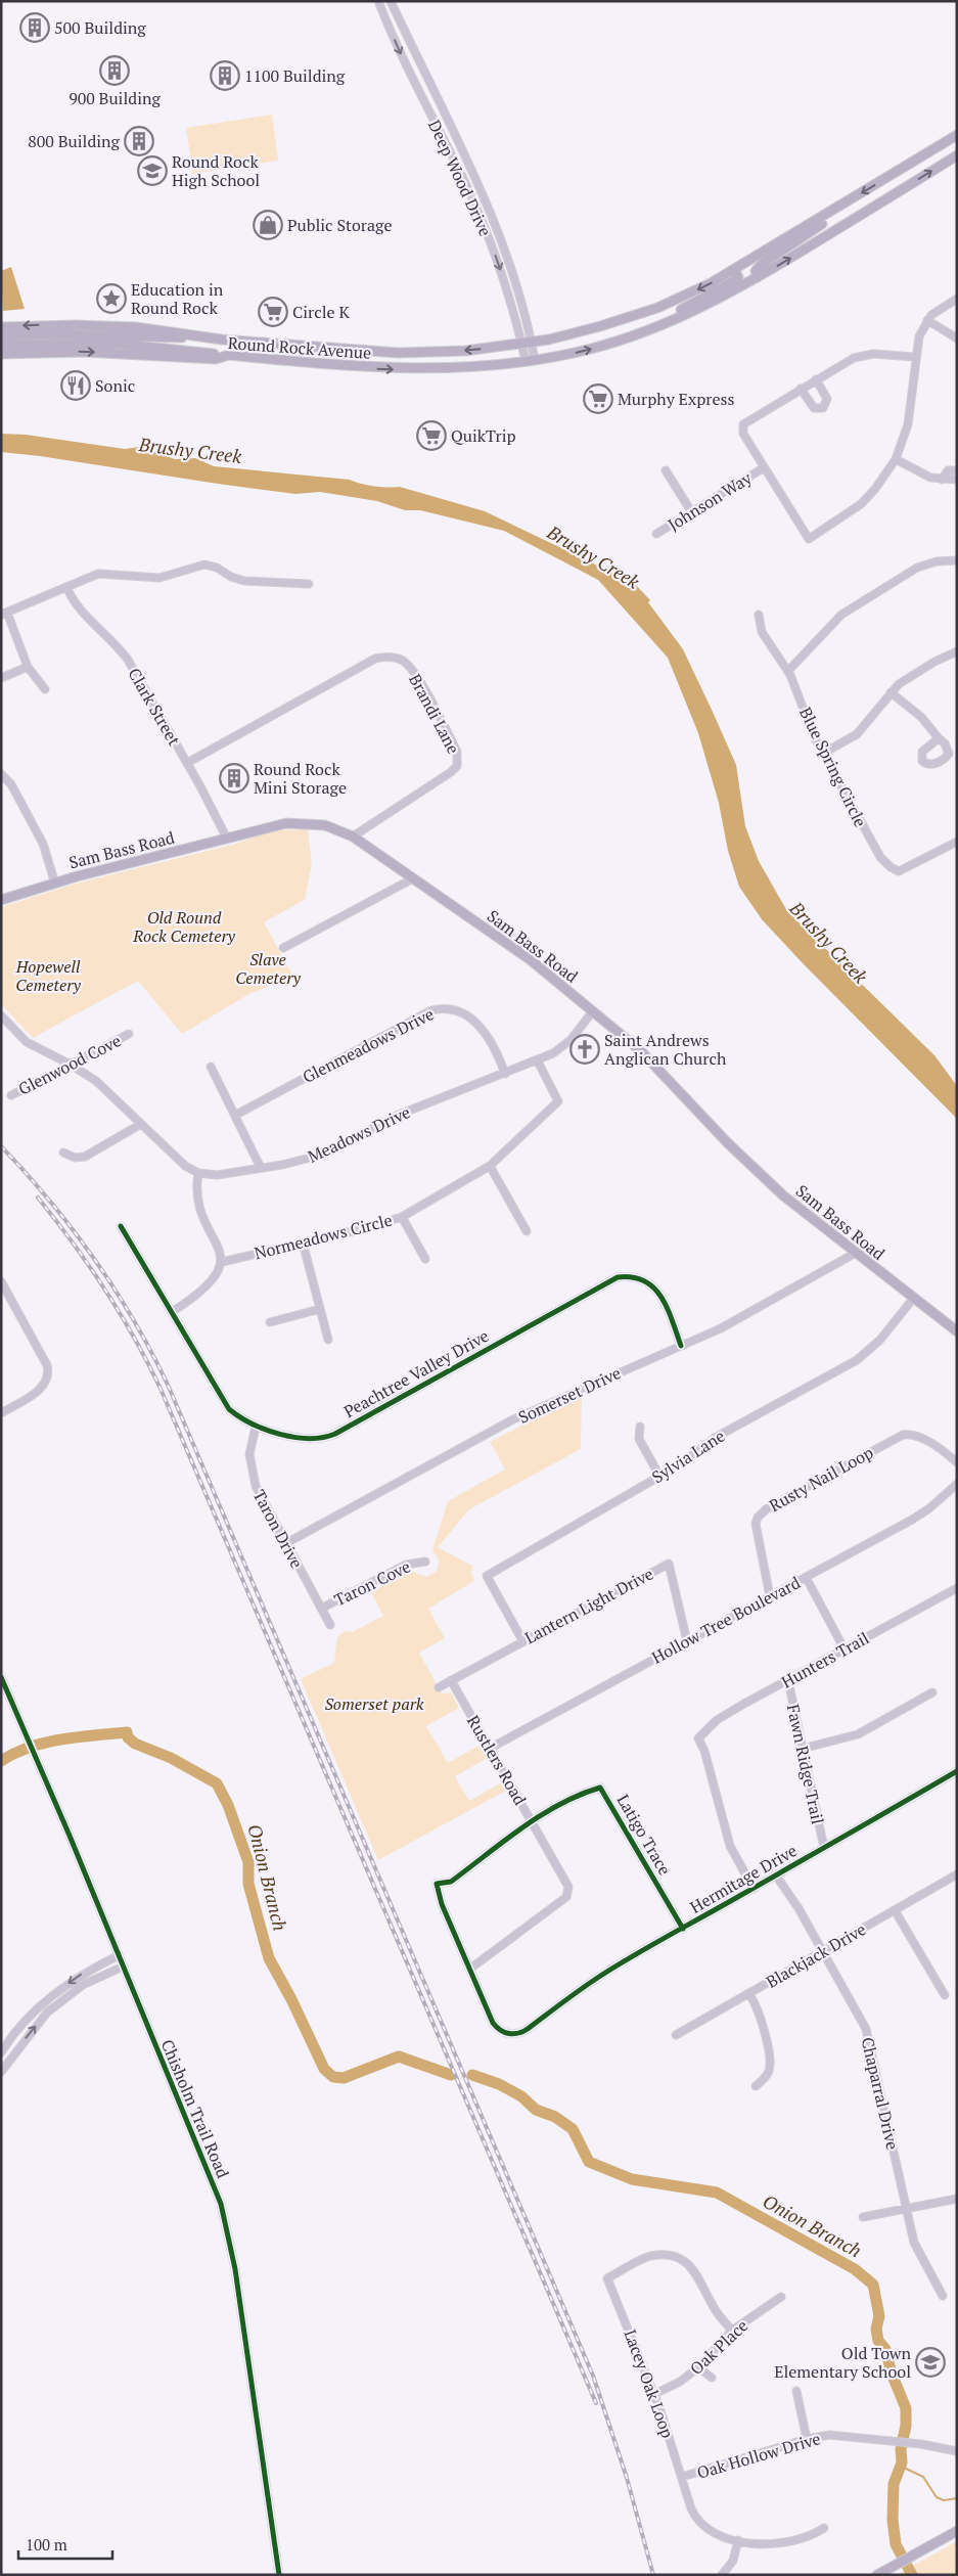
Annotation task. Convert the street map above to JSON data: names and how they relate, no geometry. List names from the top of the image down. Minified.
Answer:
{"streets":{"main road":["Round Rock Avenue","Sam Bass Road"],"street":["Deep Wood Drive","Johnson Way","Clark Street","Brandi Lane","Blue Spring Circle","Glenmeadows Drive","Glenwood Cove","Meadows Drive","Normeadows Circle","Peachtree Valley Drive","Somerset Drive","Sylvia Lane","Rusty Nail Loop","Taron Drive","Taron Cove","Lantern Light Drive","Hollow Tree Boulevard","Hunters Trail","Rustlers Road","Fawn Ridge Trail","Latigo Trace","Hermitage Drive","Blackjack Drive","Chaparral Drive","Chisholm Trail Road","Oak Place","Lacey Oak Loop","Oak Hollow Drive"]},"crossings":[["Deep Wood Drive","Round Rock Avenue"],["Clark Street","Brandi Lane"],["Clark Street","Sam Bass Road"],["Brandi Lane","Sam Bass Road"],["Sam Bass Road","Meadows Drive"],["Sam Bass Road","Somerset Drive"],["Sam Bass Road","Sylvia Lane"],["Glenmeadows Drive","Meadows Drive"],["Meadows Drive","Normeadows Circle"],["Peachtree Valley Drive","Somerset Drive"],["Peachtree Valley Drive","Taron Drive"],["Somerset Drive","Taron Drive"],["Sylvia Lane","Lantern Light Drive"],["Rusty Nail Loop","Hollow Tree Boulevard"],["Taron Drive","Taron Cove"],["Lantern Light Drive","Hollow Tree Boulevard"],["Lantern Light Drive","Rustlers Road"],["Hollow Tree Boulevard","Rustlers Road"],["Hunters Trail","Fawn Ridge Trail"],["Hunters Trail","Hermitage Drive"],["Rustlers Road","Latigo Trace"],["Rustlers Road","Hermitage Drive"],["Fawn Ridge Trail","Hermitage Drive"],["Latigo Trace","Hermitage Drive"],["Hermitage Drive","Chaparral Drive"],["Blackjack Drive","Chaparral Drive"],["Oak Place","Lacey Oak Loop"],["Lacey Oak Loop","Oak Hollow Drive"]],"water":["Brushy Creek","Onion Branch"],"parks":["Old Round Rock Cemetery","Slave Cemetery","Hopewell Cemetery","Somerset park"],"places":{"building":["500 Building","900 Building","1100 Building","800 Building","Round Rock Mini Storage"],"school or university":["Round Rock High School","Old Town Elementary School"],"shop":["Public Storage"],"place":["Education in Round Rock"],"supermarket":["Circle K","Murphy Express","QuikTrip"],"restaurant":["Sonic"],"church":["Saint Andrews Anglican Church"]},"scale_bar":"100 m"}
